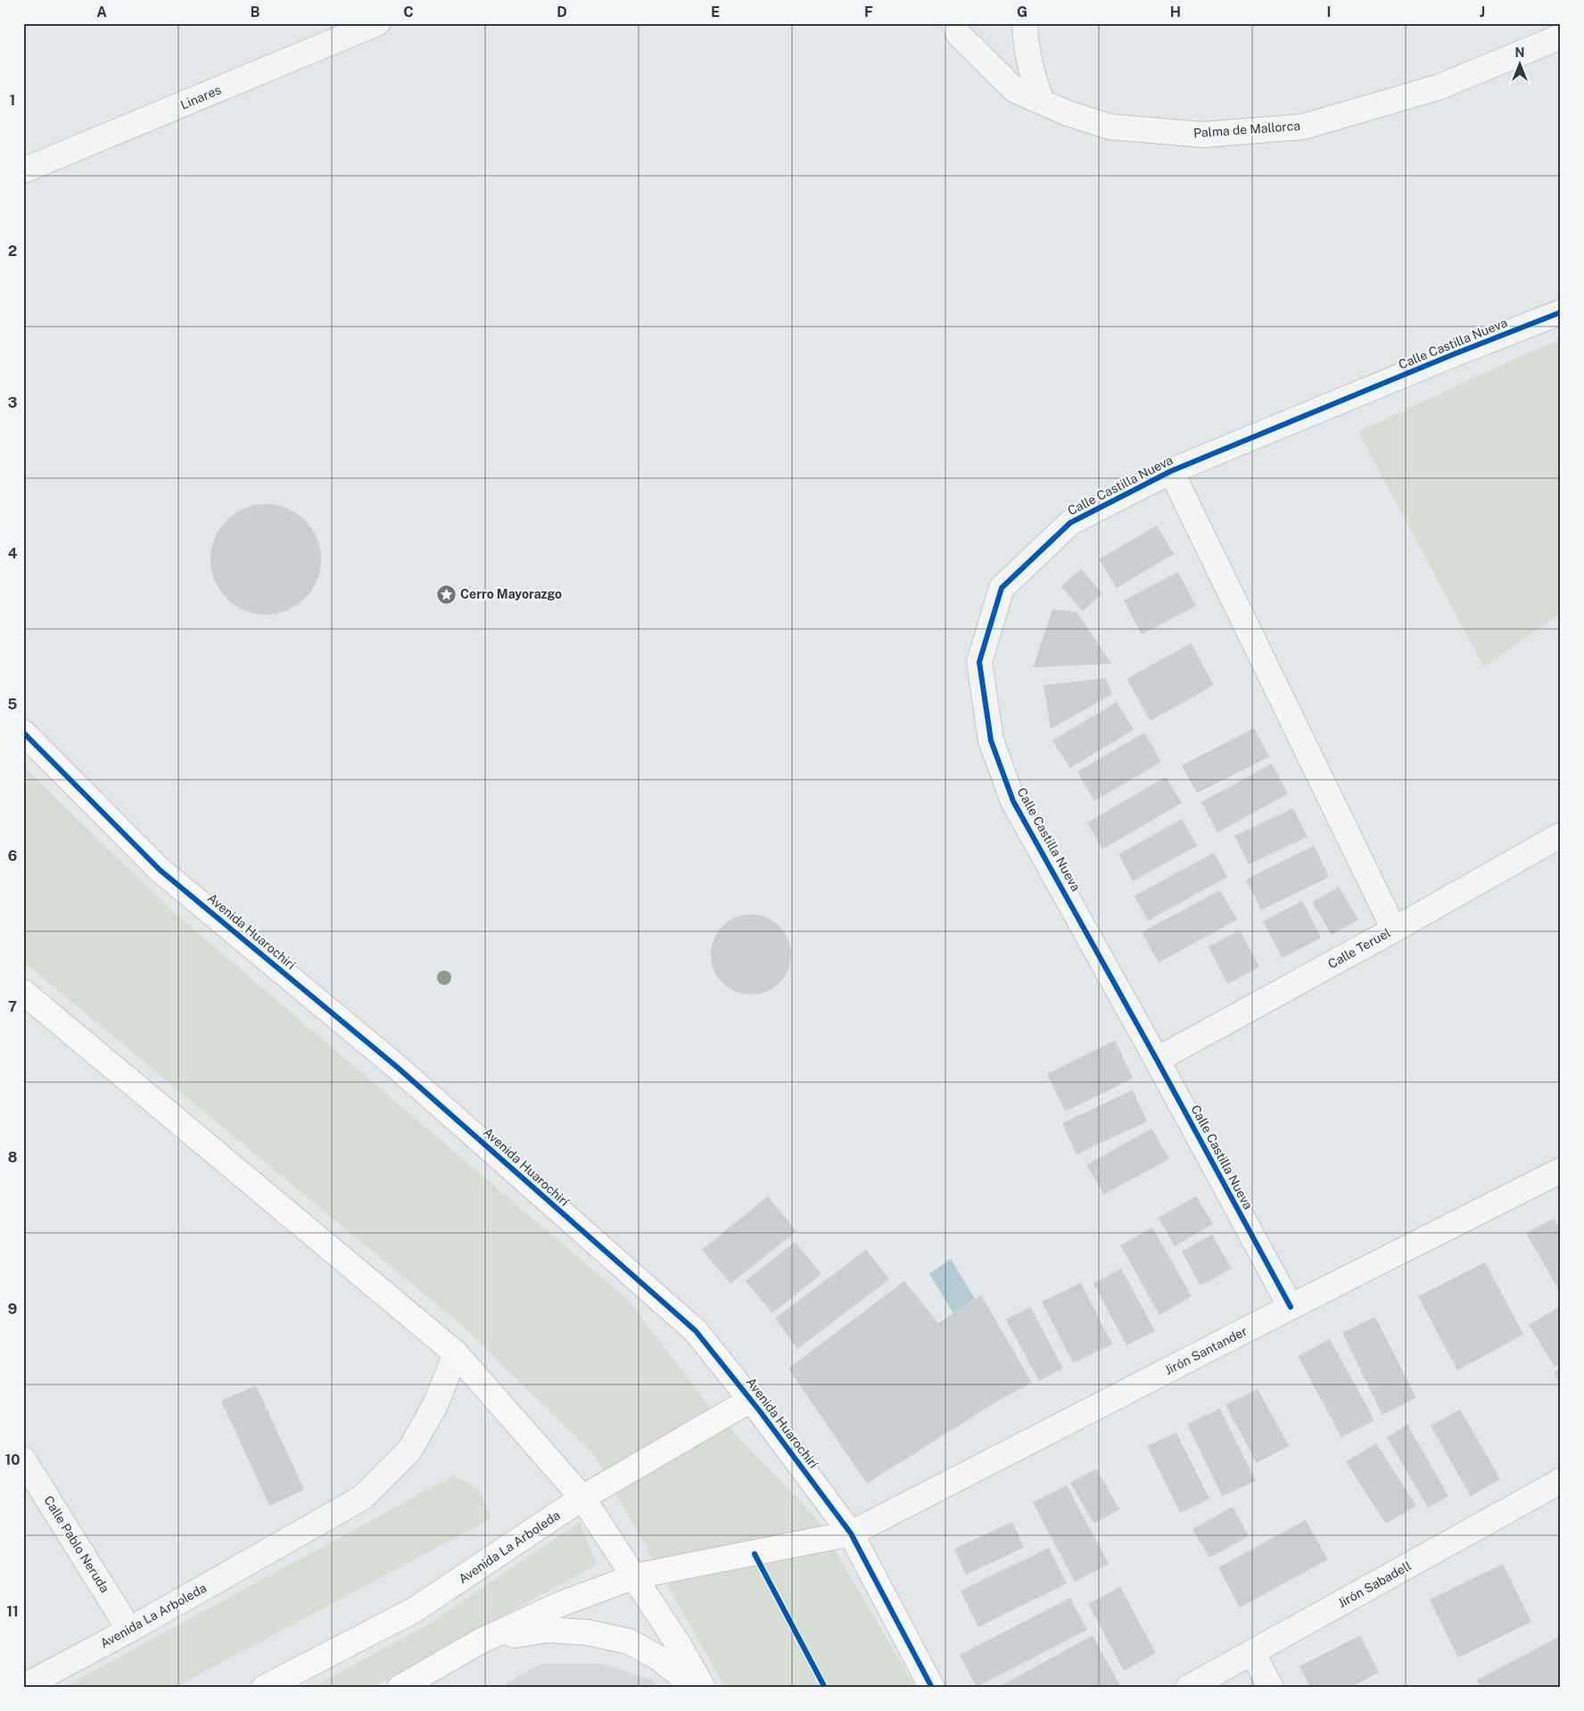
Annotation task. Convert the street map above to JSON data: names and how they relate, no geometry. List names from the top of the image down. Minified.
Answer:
{"streets":{"street":["Linares","Palma de Mallorca","Calle Castilla Nueva","Avenida Huarochirí","Calle Teruel","Jirón Santander","Calle Pablo Neruda","Avenida La Arboleda","Jirón Sabadell"]},"crossings":[["Calle Castilla Nueva","Calle Teruel"],["Calle Castilla Nueva","Jirón Santander"],["Avenida Huarochirí","Jirón Santander"],["Avenida Huarochirí","Avenida La Arboleda"],["Calle Pablo Neruda","Avenida La Arboleda"]],"places":{"place":["Cerro Mayorazgo"]},"north":"top","grid":{"columns":["A","B","C","D","E","F","G","H","I","J"],"rows":["1","2","3","4","5","6","7","8","9","10","11"]}}
